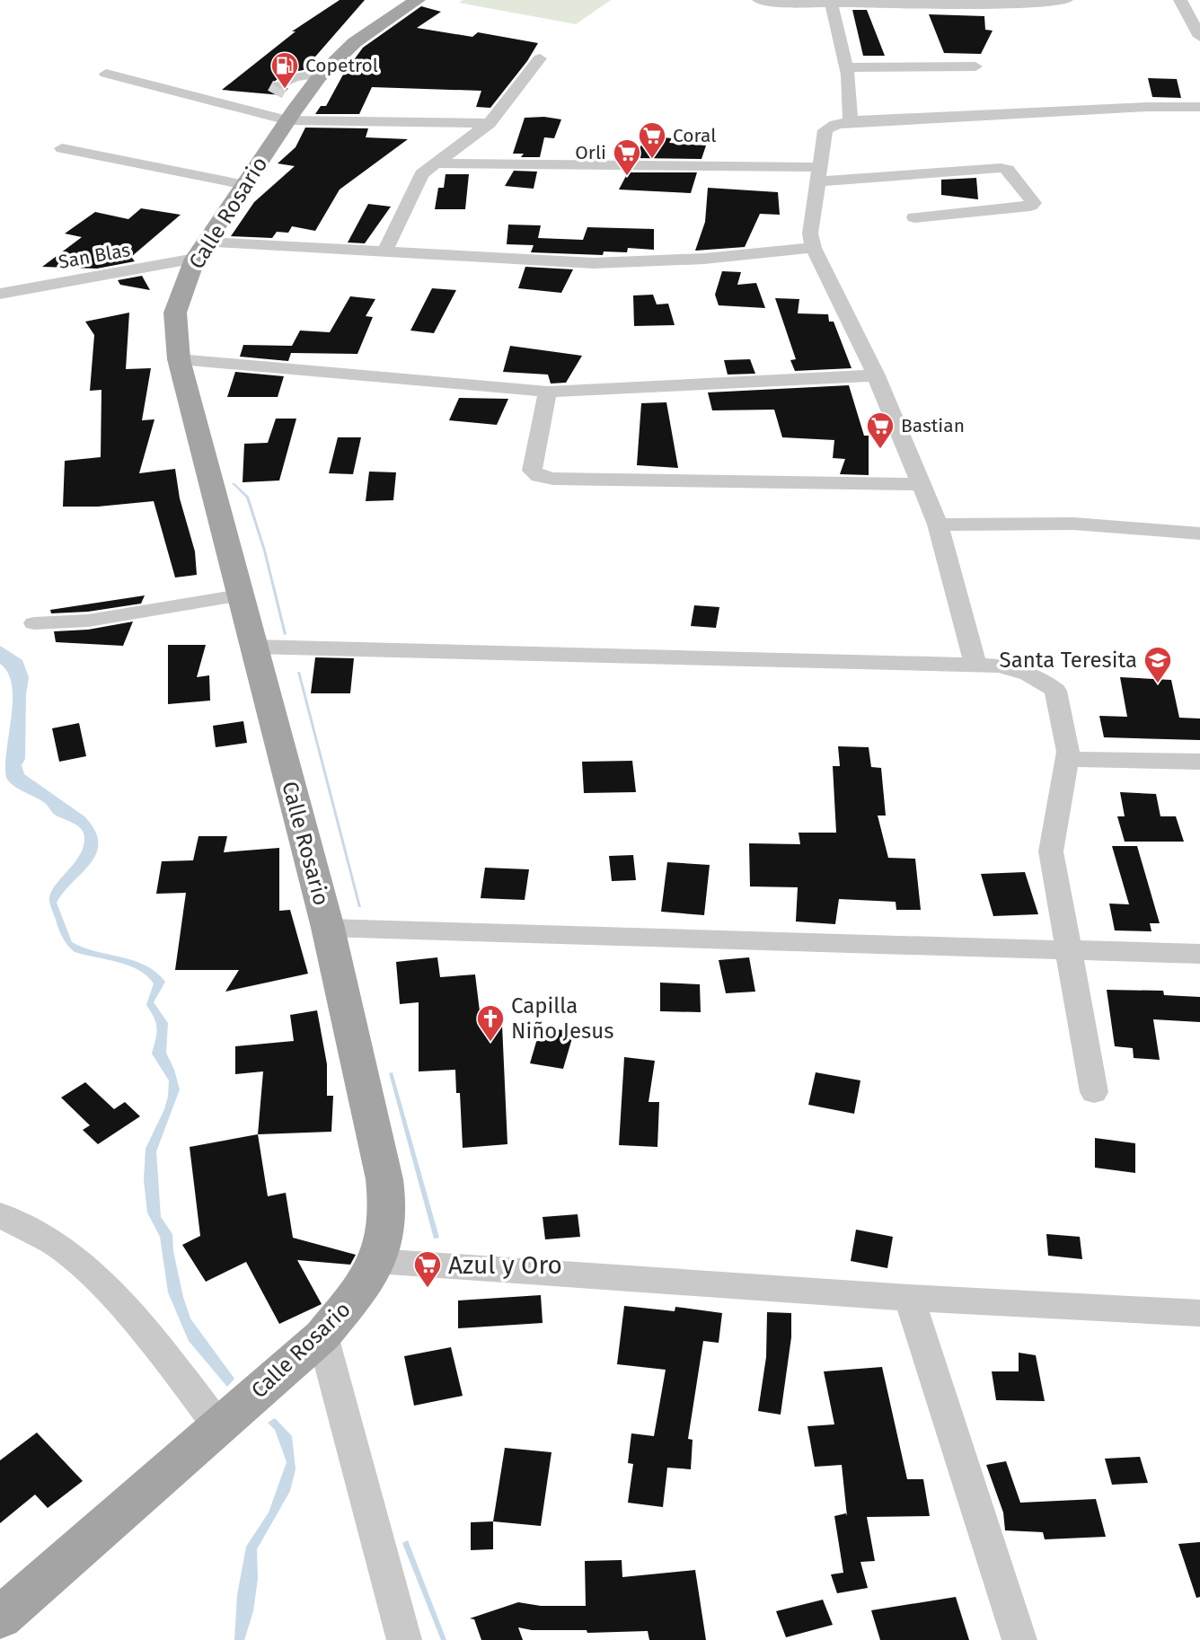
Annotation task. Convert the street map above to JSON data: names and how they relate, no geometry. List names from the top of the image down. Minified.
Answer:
{"streets":{"main road":["Calle Rosario"],"street":["San Blas"]},"crossings":[["Calle Rosario","San Blas"]],"places":{"fuel station":["Copetrol"],"supermarket":["Coral","Orli","Bastian","Azul y Oro"],"school or university":["Santa Teresita"],"church":["Capilla Niño Jesus"]}}
